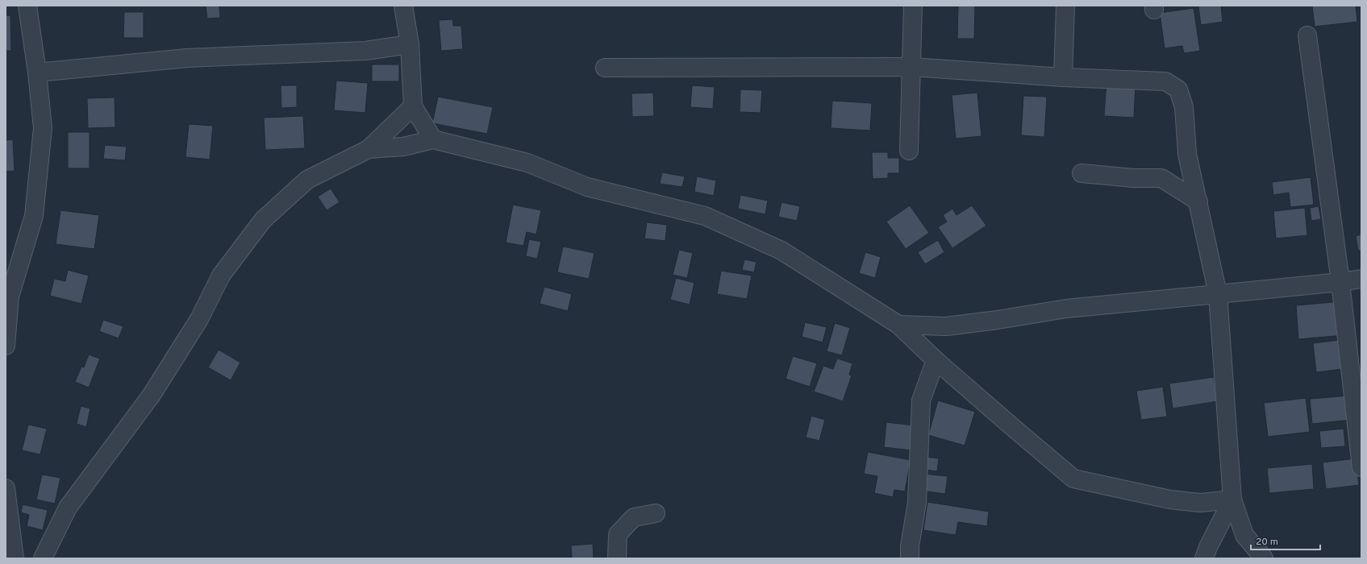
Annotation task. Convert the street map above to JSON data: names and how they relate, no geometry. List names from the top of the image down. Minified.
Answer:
{"scale_bar":"20 m"}
